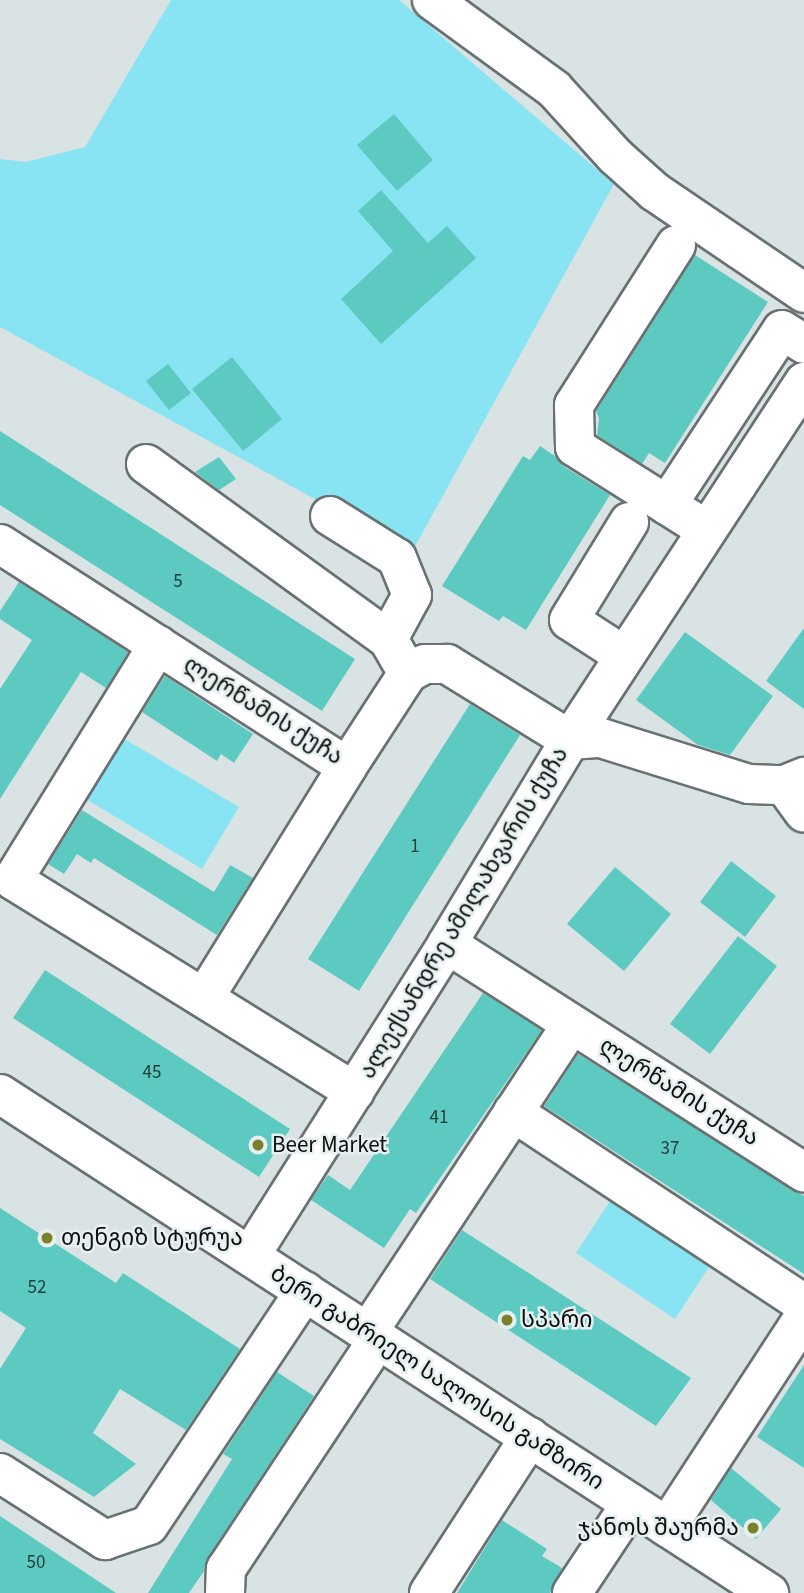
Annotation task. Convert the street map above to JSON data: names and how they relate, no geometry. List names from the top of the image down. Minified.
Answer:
{"streets":{"street":["ლერწამის ქუჩა","ალექსანდრე ამილახვარის ქუჩა","ბერი გაბრიელ სალოსის გამზირი"]},"crossings":[["ლერწამის ქუჩა","ალექსანდრე ამილახვარის ქუჩა"],["ალექსანდრე ამილახვარის ქუჩა","ბერი გაბრიელ სალოსის გამზირი"]],"places":["Beer Market","თენგიზ სტურუა","სპარი","ჯანოს შაურმა"],"house_numbers":["5","1","45","41","37","52","50"]}
